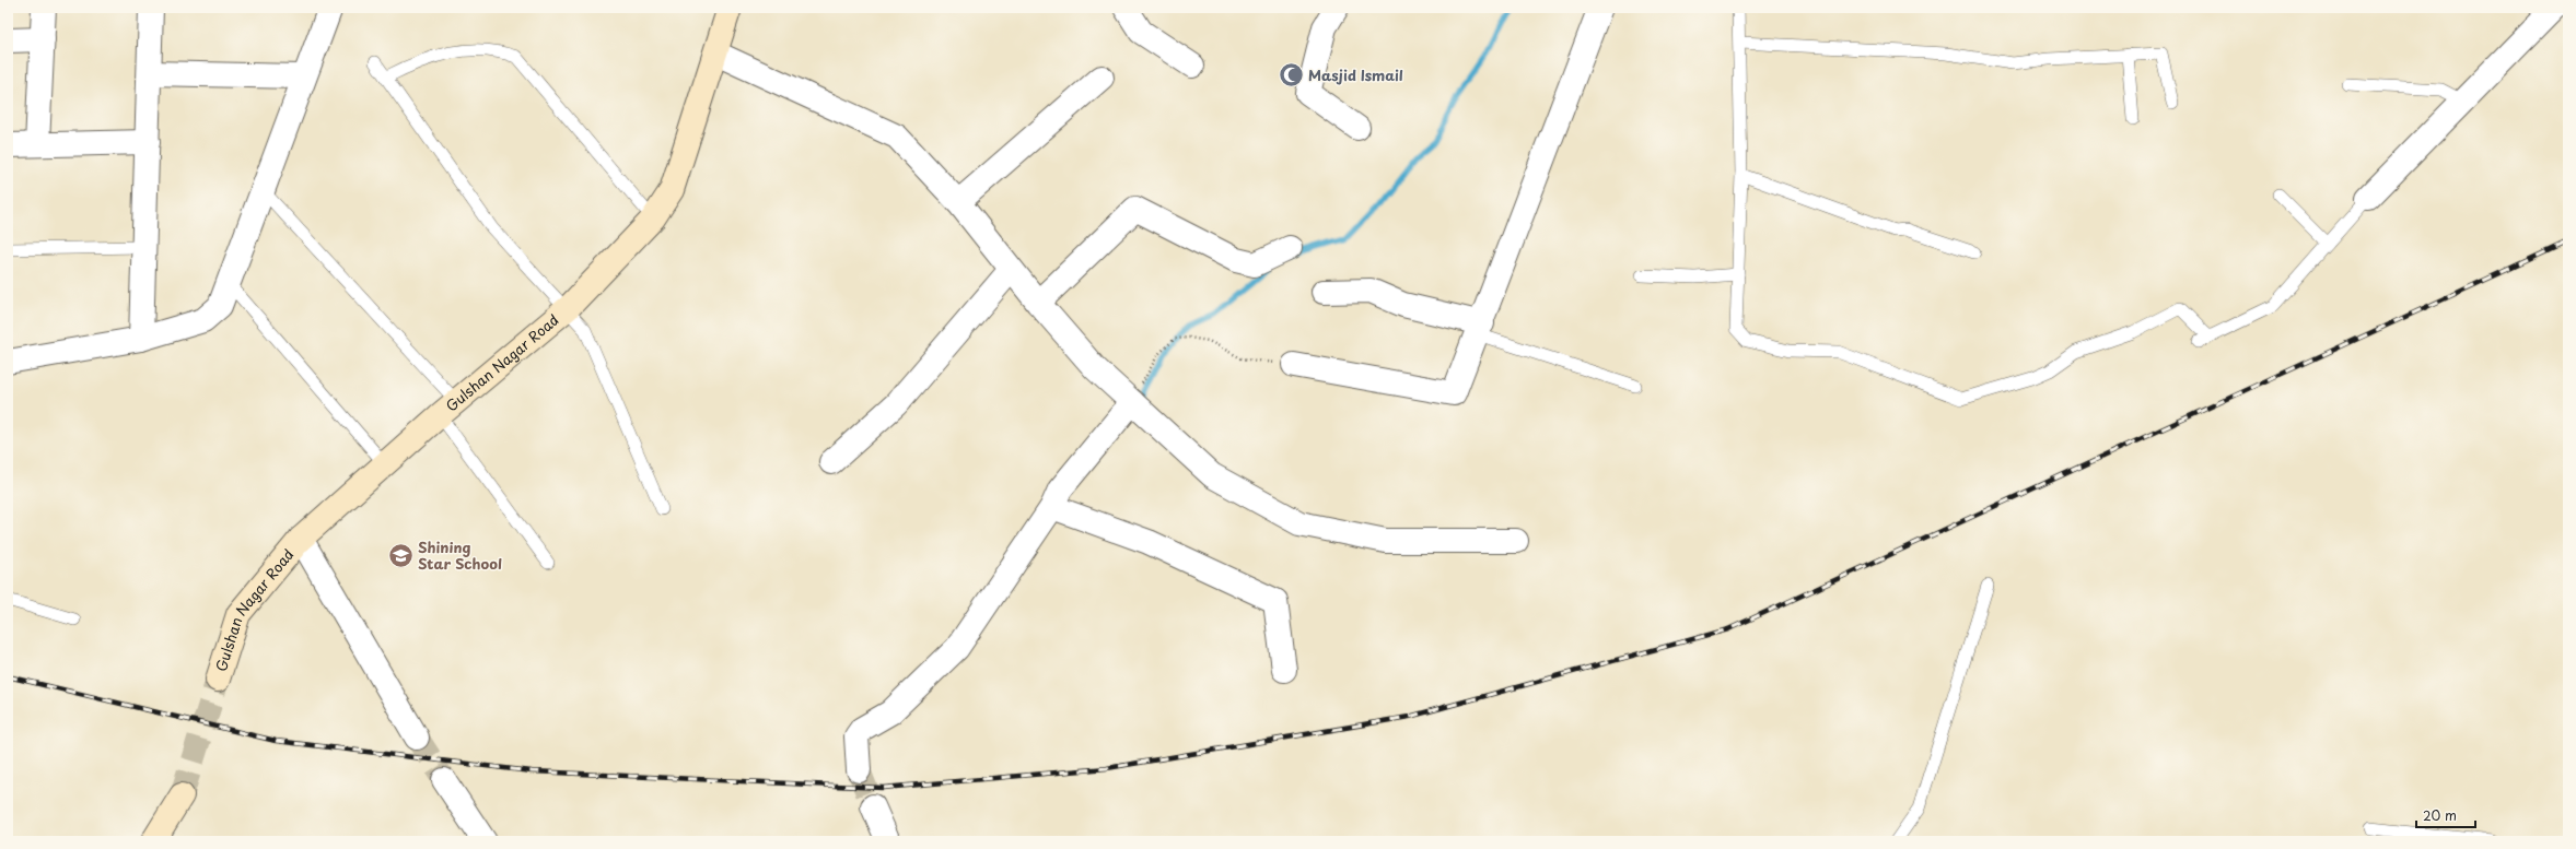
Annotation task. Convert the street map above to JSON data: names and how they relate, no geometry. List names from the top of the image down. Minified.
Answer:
{"streets":{"street":["Gulshan Nagar Road"]},"places":{"mosque":["Masjid Ismail"],"school or university":["Shining Star School"]},"scale_bar":"20 m"}
